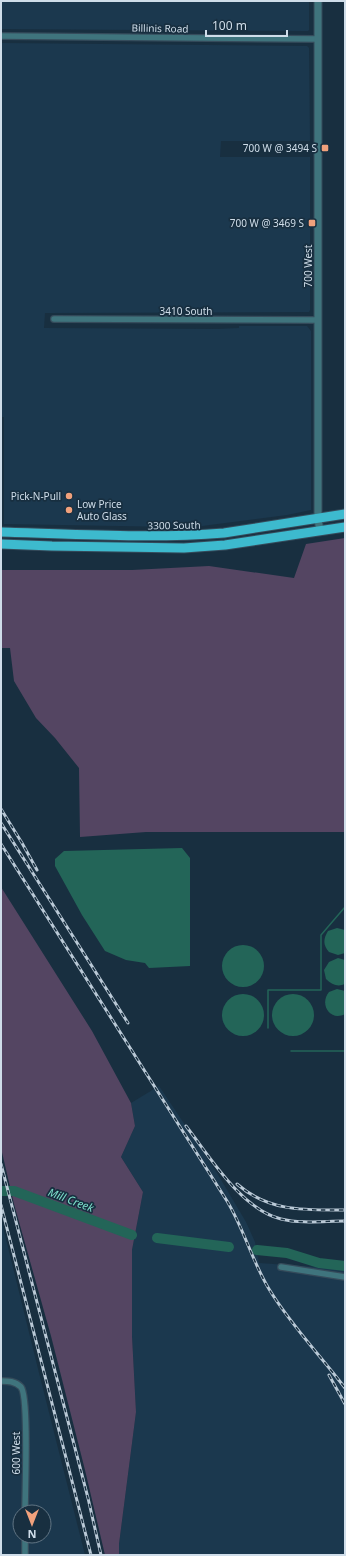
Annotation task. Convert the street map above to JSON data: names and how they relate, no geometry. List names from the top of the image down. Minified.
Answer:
{"streets":{"main road":["3300 South"],"street":["Billinis Road","700 West","3410 South","600 West"]},"crossings":[["Billinis Road","700 West"],["700 West","3410 South"],["700 West","3300 South"]],"water":["Mill Creek"],"places":{"transit":["700 W @ 3494 S","700 W @ 3469 S"],"other":["Pick-N-Pull","Low Price Auto Glass"]},"scale_bar":"100 m","north":"bottom"}
